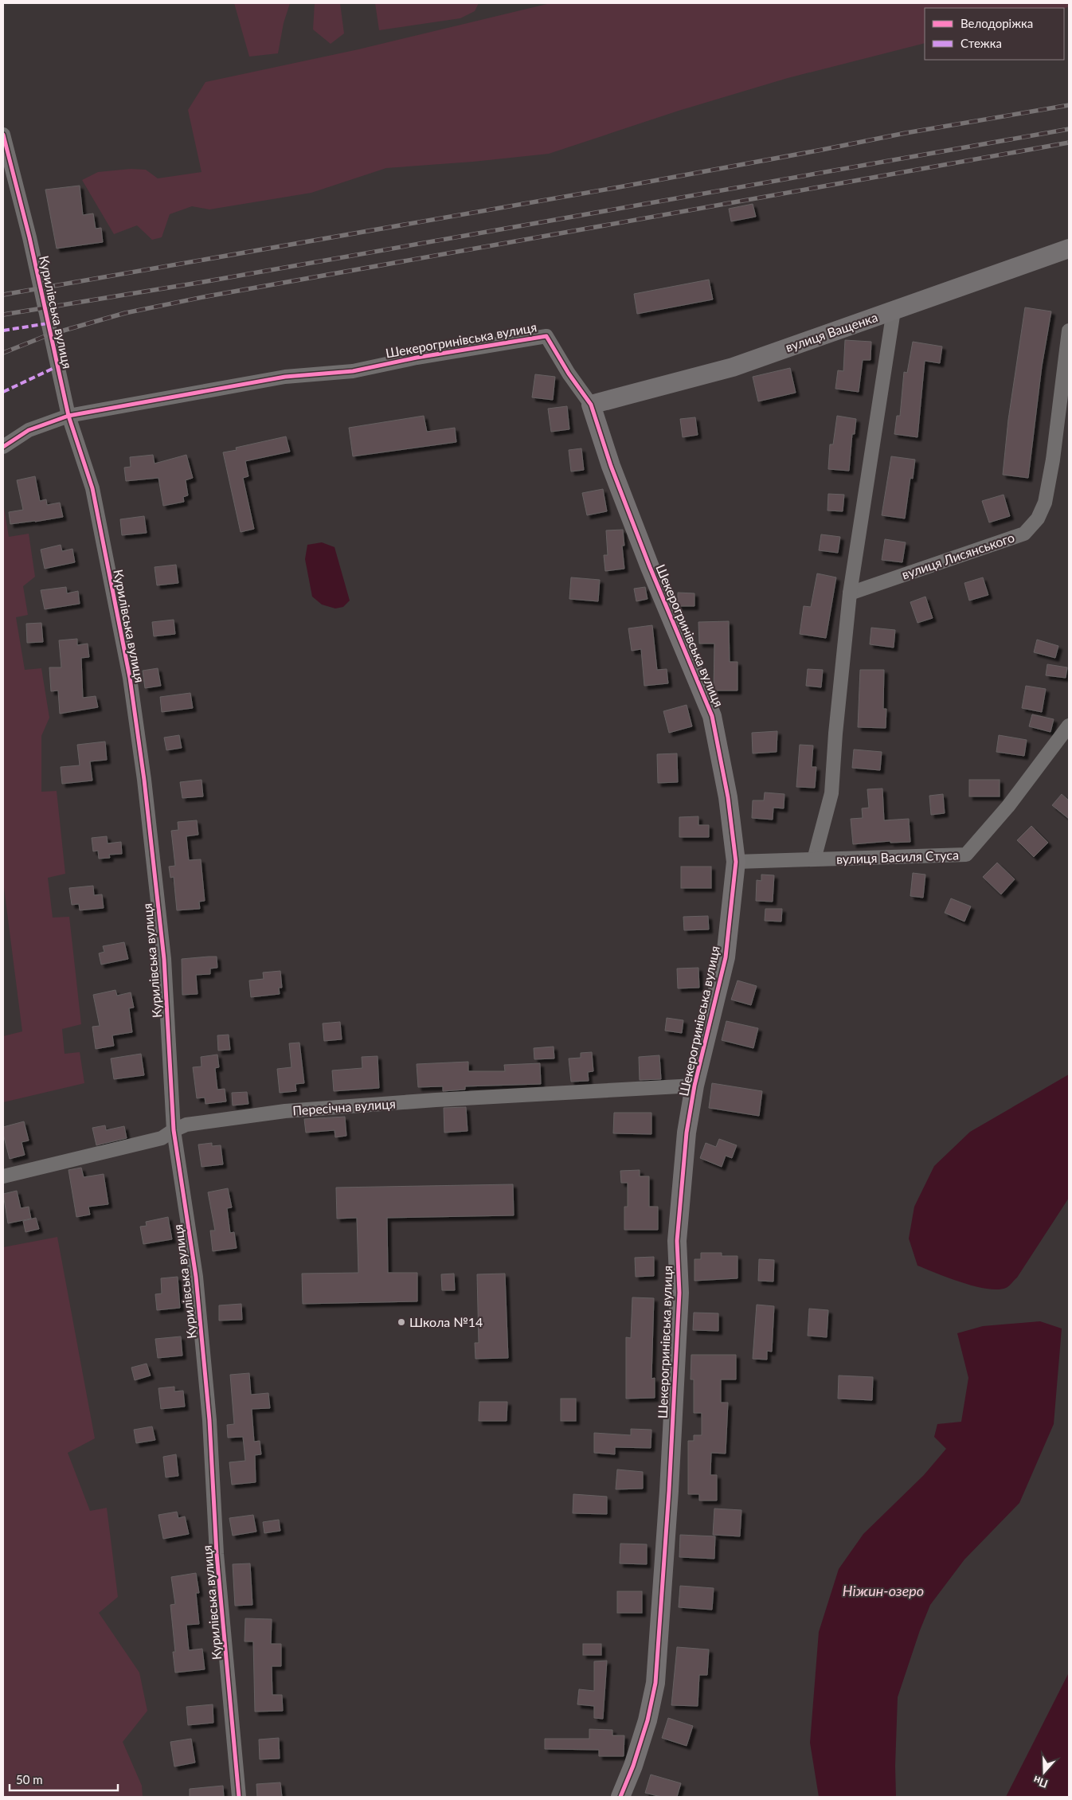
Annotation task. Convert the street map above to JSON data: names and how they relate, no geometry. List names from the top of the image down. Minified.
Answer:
{"streets":{"street":["Курилівська вулиця","вулиця Ващенка","Шекерогринівська вулиця","вулиця Лисянського","вулиця Василя Стуса","Пересічна вулиця"]},"crossings":[["Курилівська вулиця","Шекерогринівська вулиця"],["Курилівська вулиця","Пересічна вулиця"],["вулиця Ващенка","Шекерогринівська вулиця"],["Шекерогринівська вулиця","вулиця Василя Стуса"],["Шекерогринівська вулиця","Пересічна вулиця"]],"water":["Ніжин-озеро"],"places":["Школа №14"],"legend":["Велодоріжка","Стежка"],"scale_bar":"50 m","north":"bottom"}
